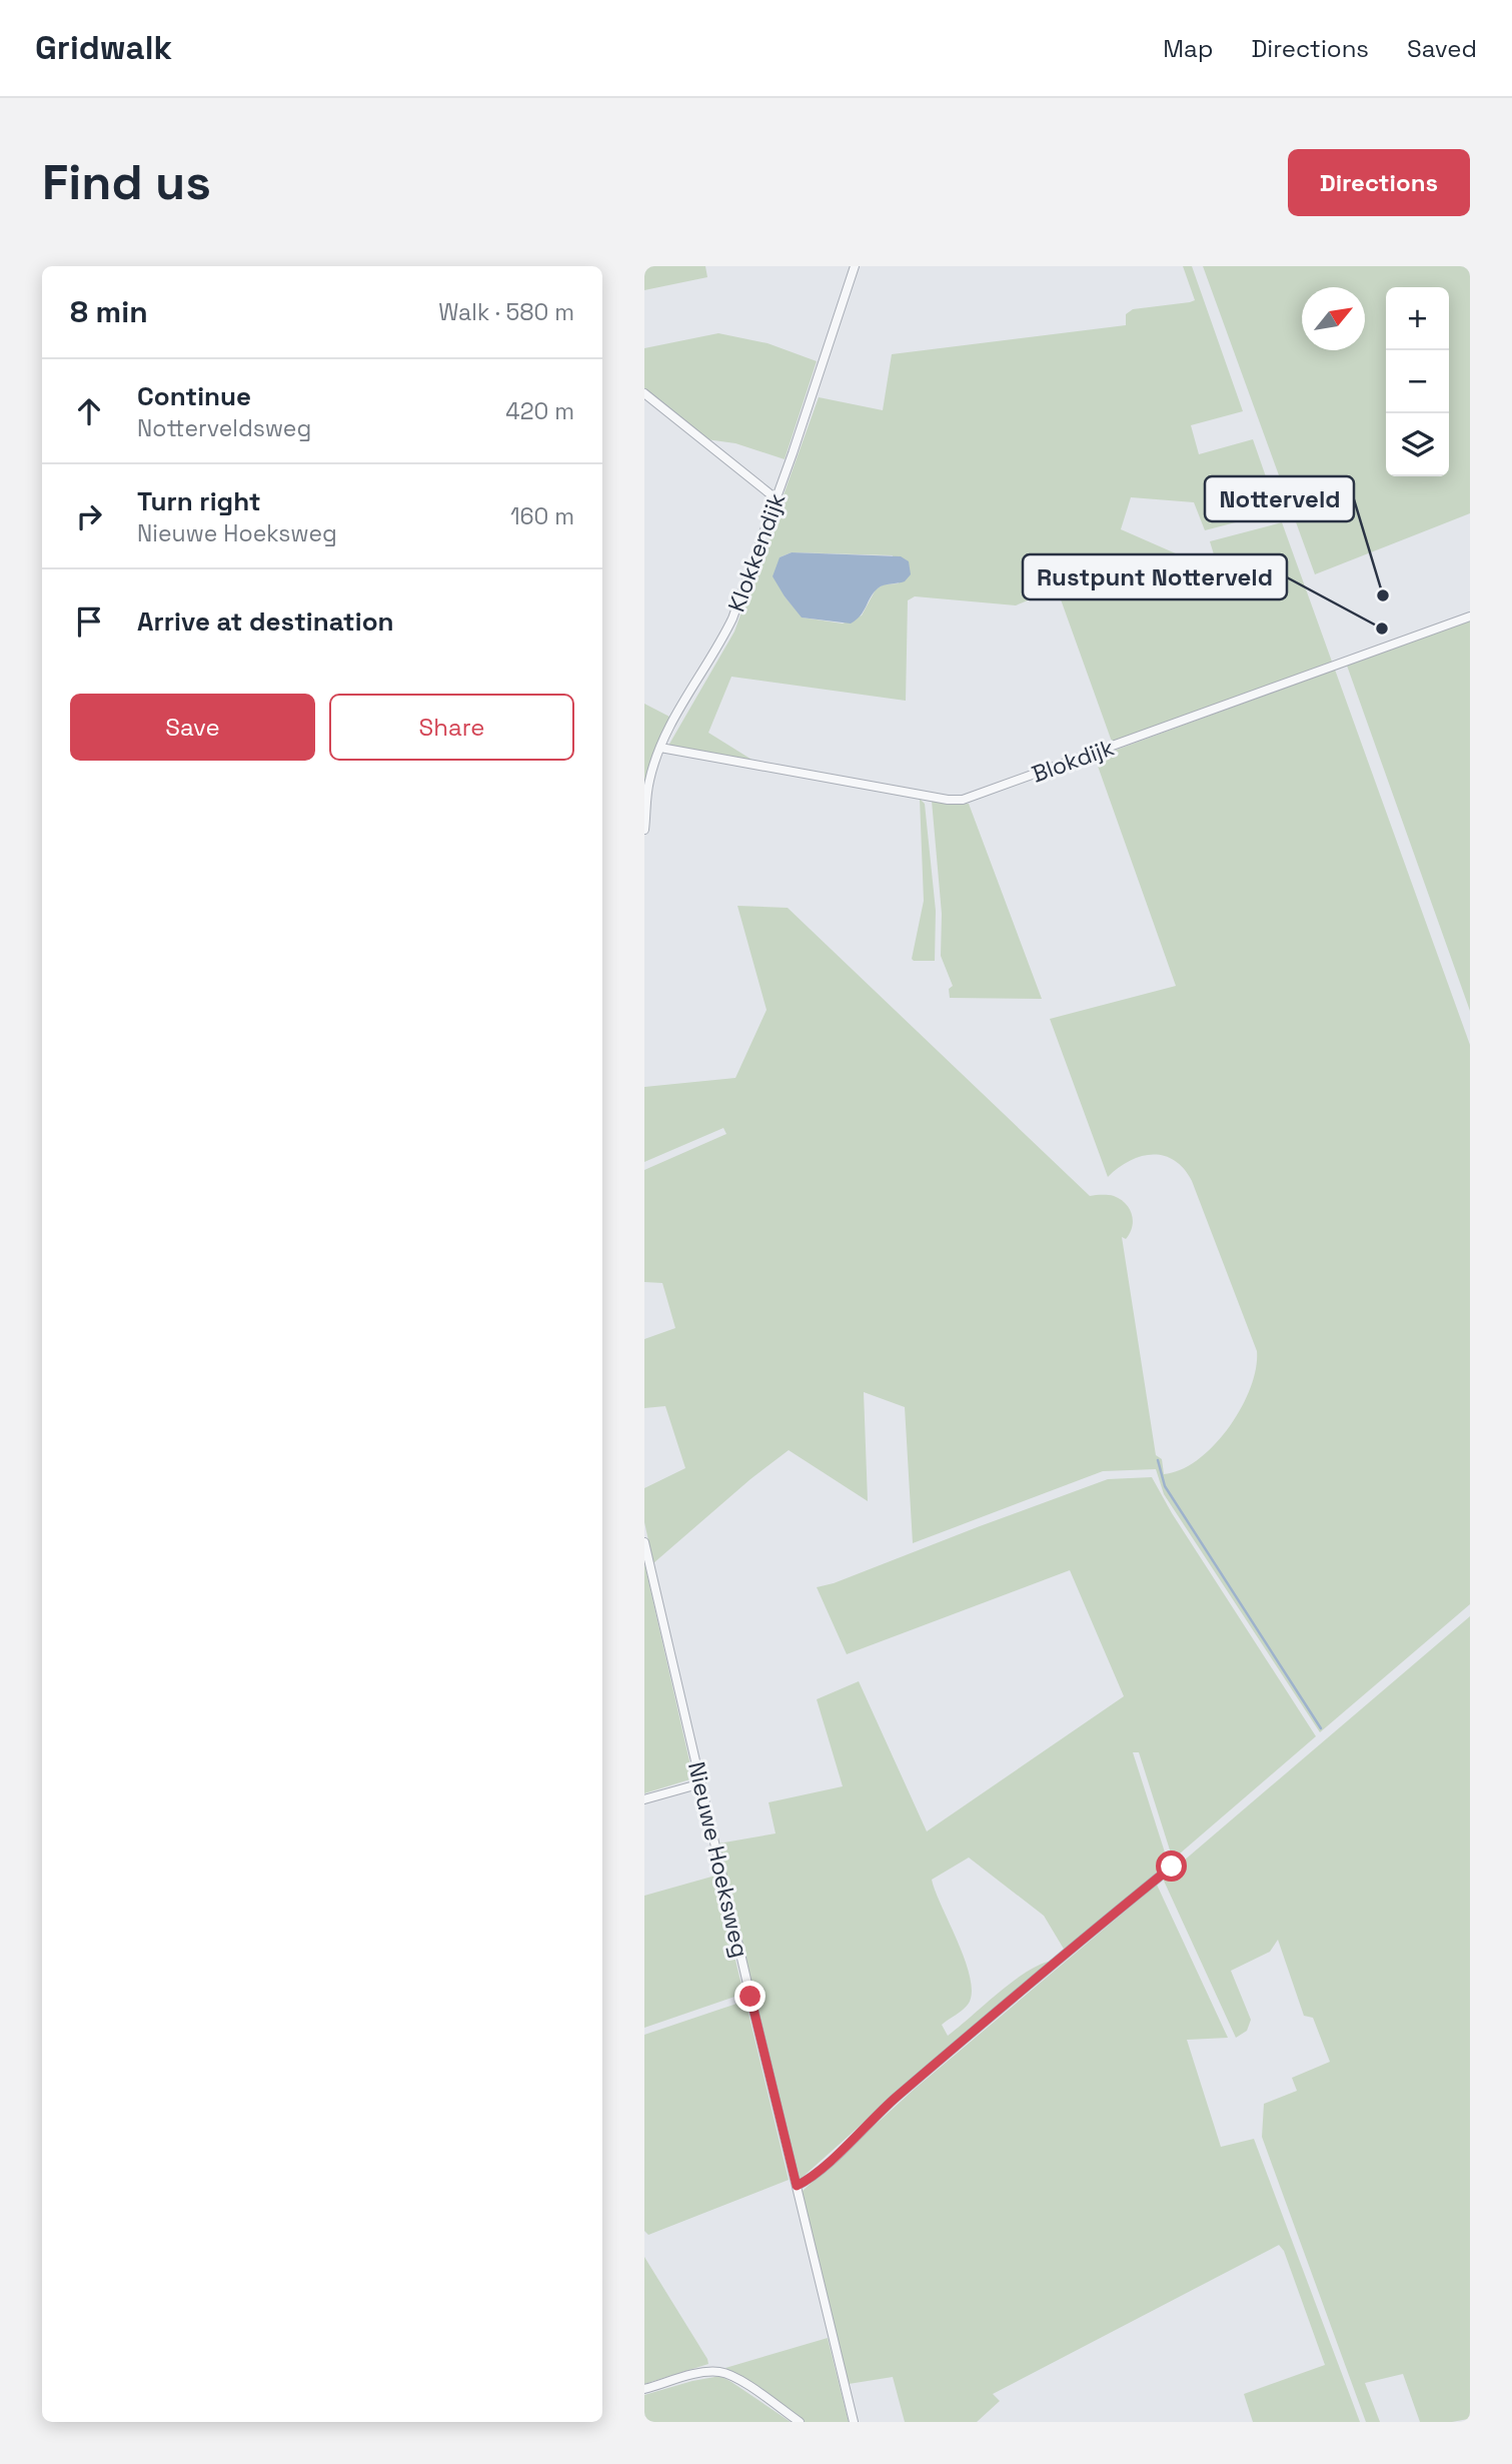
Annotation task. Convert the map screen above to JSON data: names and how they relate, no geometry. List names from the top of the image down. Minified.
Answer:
{"streets":{"street":["Klokkendijk","Blokdijk","Nieuwe Hoeksweg"]},"crossings":[["Klokkendijk","Blokdijk"]],"places":["Notterveld","Rustpunt Notterveld"],"north":"top right","page":{"header":"Gridwalk","nav":["Map","Directions","Saved"],"buttons":["Directions",["Save","Share"]],"title":"Find us","heading":["8 min","Walk · 580 m"],"map_buttons":["+","−"],"list":[["Continue","Notterveldsweg","420 m"],["Turn right","Nieuwe Hoeksweg","160 m"],"Arrive at destination"]}}
